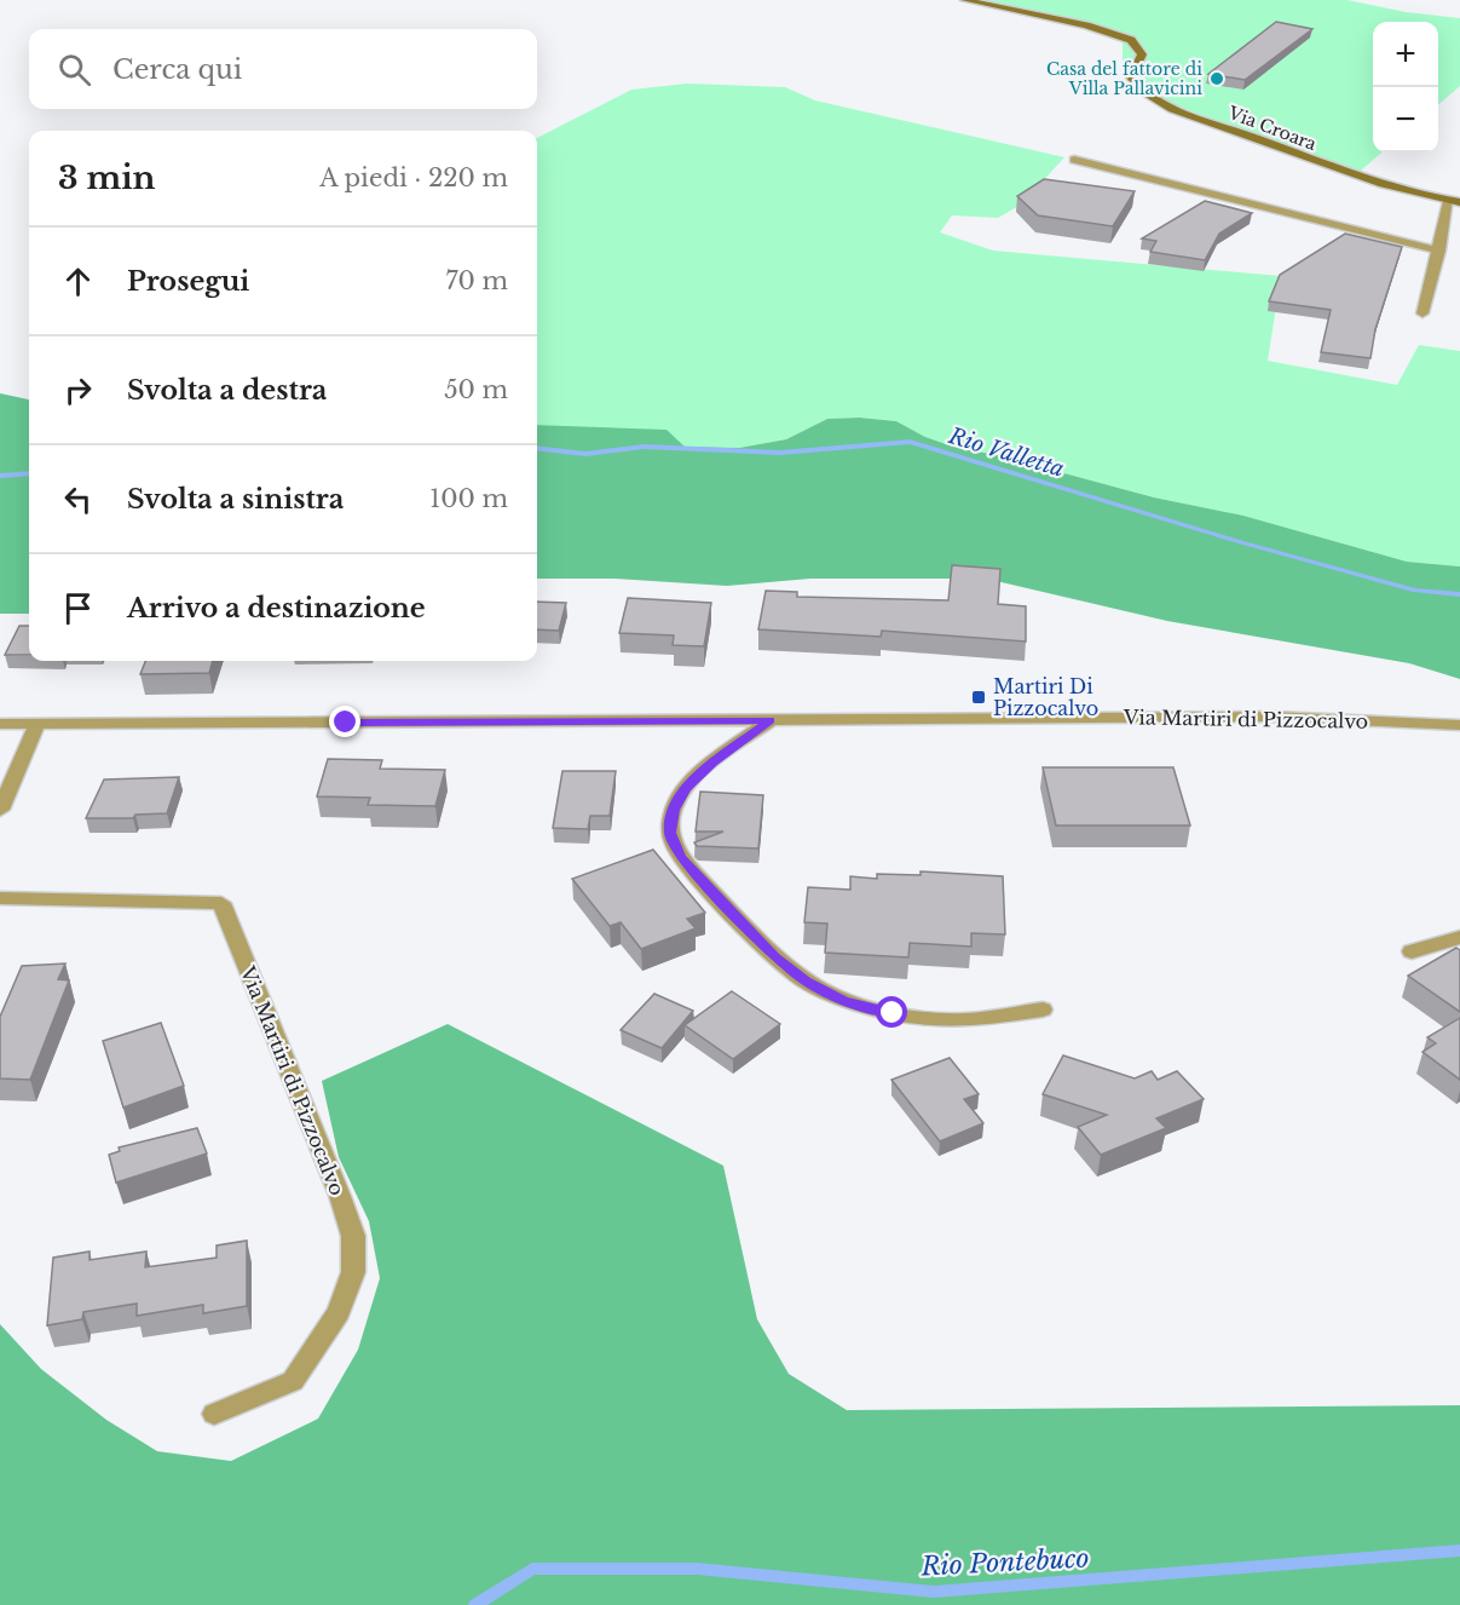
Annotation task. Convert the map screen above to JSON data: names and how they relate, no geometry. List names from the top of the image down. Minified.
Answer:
{"streets":{"street":["Via Croara","Via Martiri di Pizzocalvo"]},"water":["Rio Valletta","Rio Pontebuco"],"places":{"other":["Casa del fattore di Villa Pallavicini"],"transit":["Martiri Di Pizzocalvo"]},"page":{"map_buttons":["+","−"],"search":"Cerca qui","heading":["3 min","A piedi · 220 m"],"list":[["Prosegui","70 m"],["Svolta a destra","50 m"],["Svolta a sinistra","100 m"],"Arrivo a destinazione"]}}
